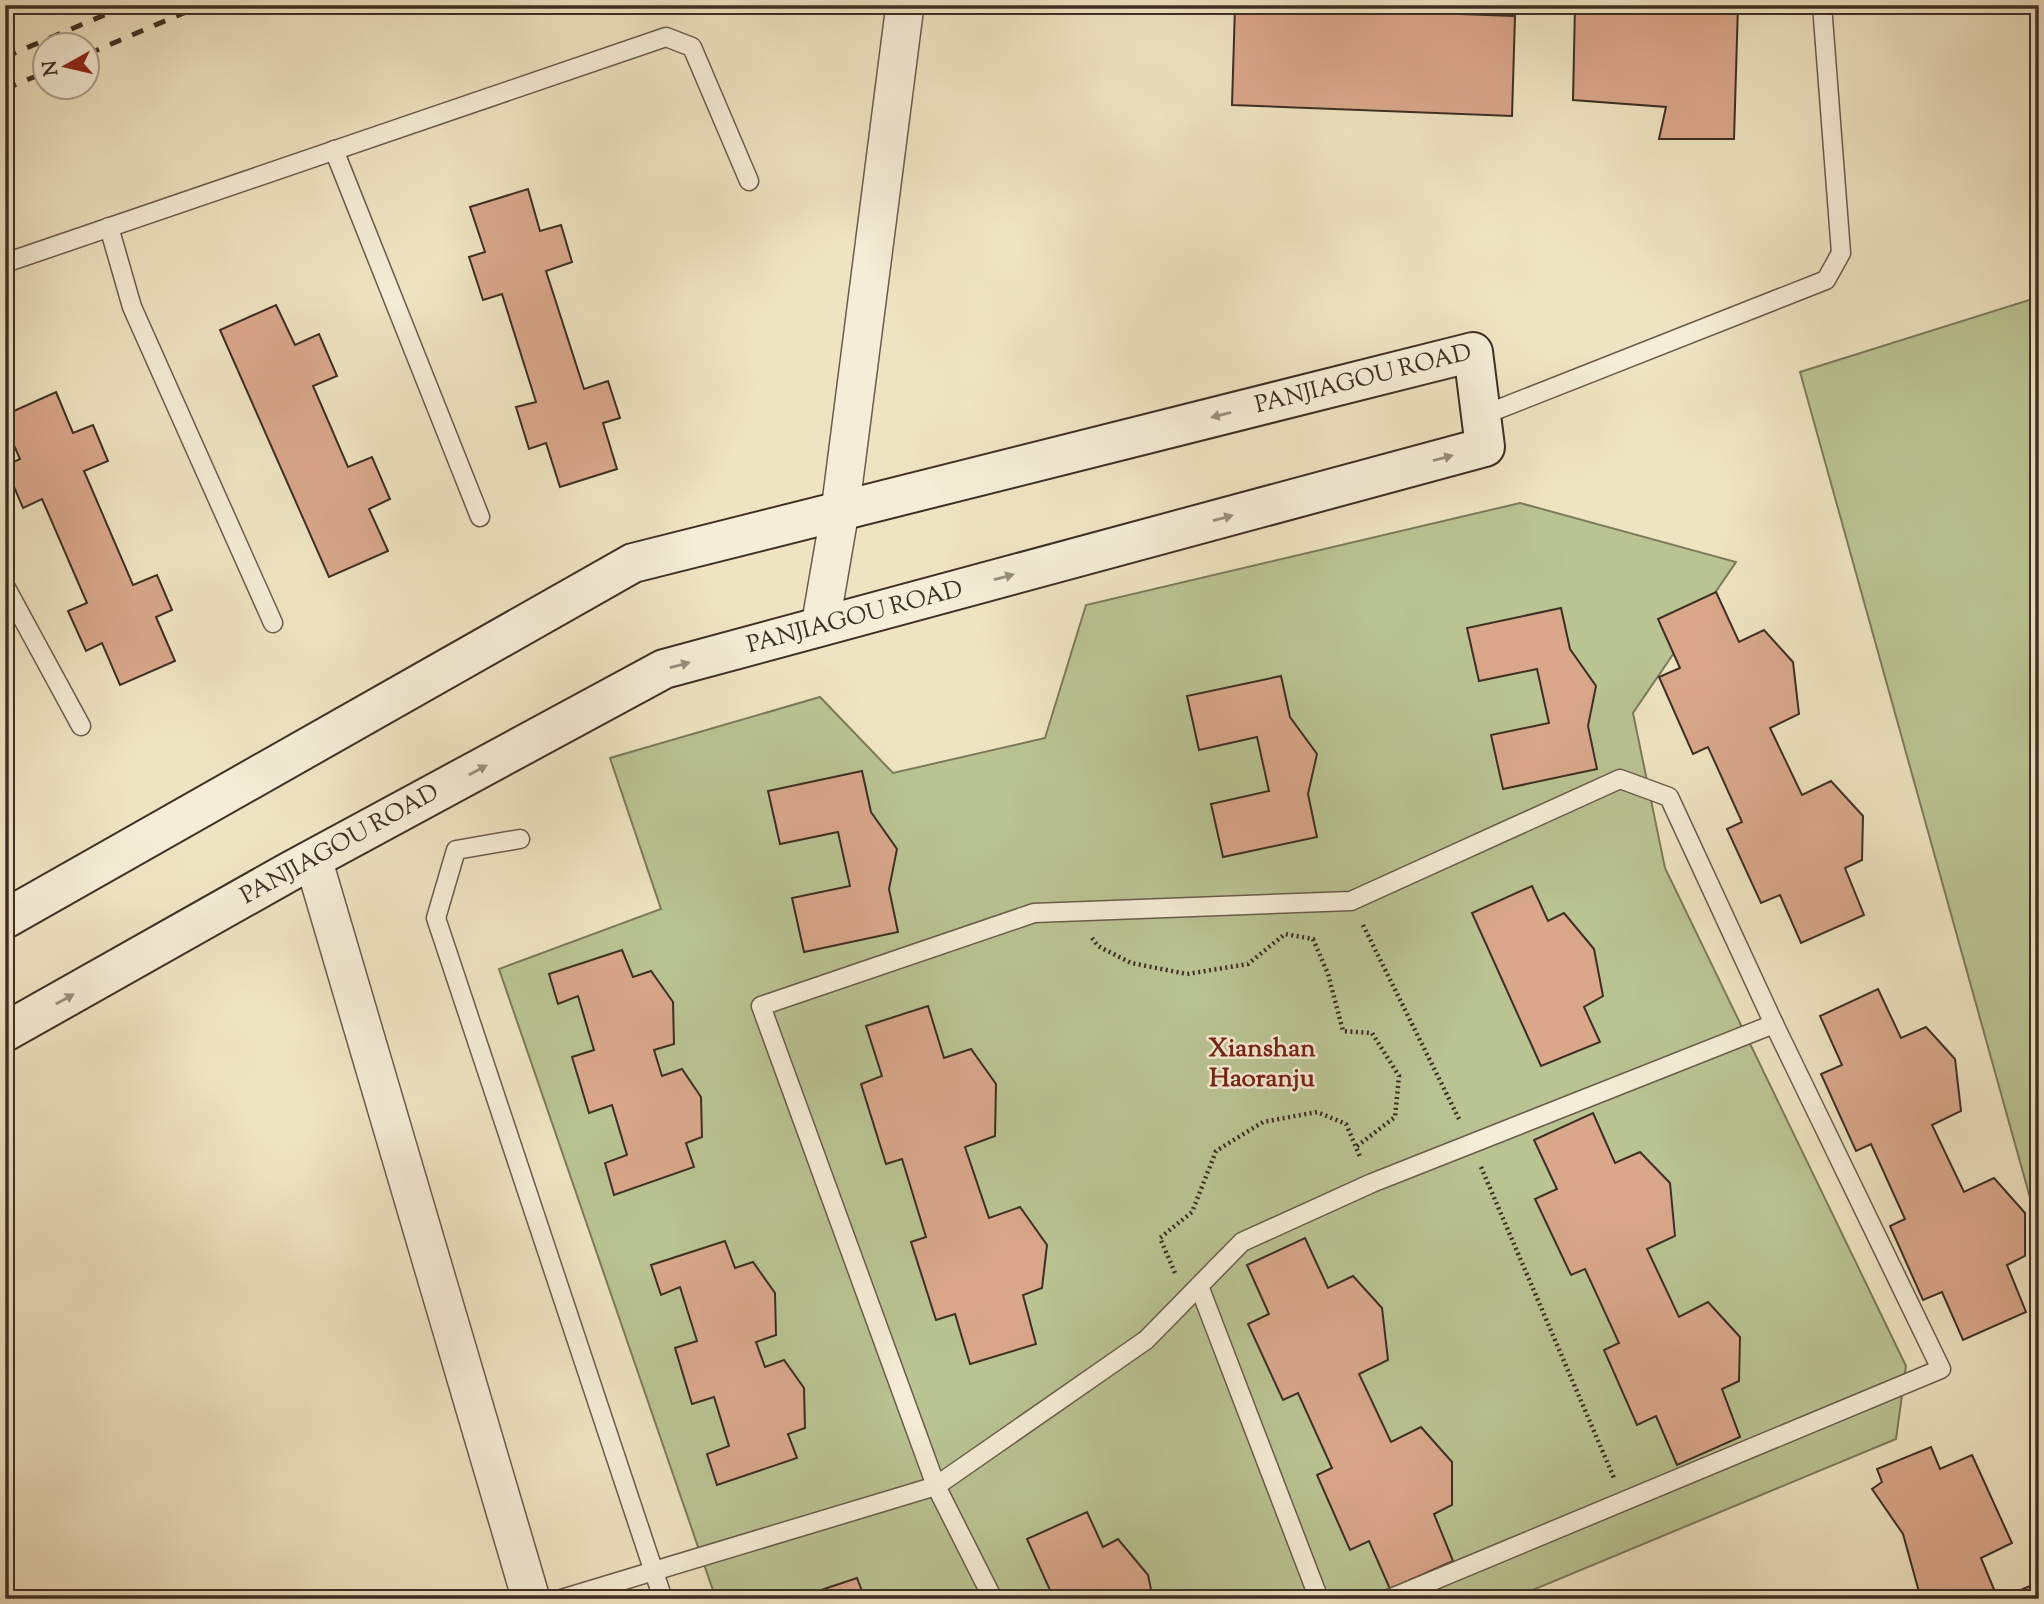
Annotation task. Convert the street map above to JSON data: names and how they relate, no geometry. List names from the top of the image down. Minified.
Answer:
{"streets":{"street":["PANJIAGOU ROAD"]},"districts":["Xianshan Haoranju"],"north":"left"}
